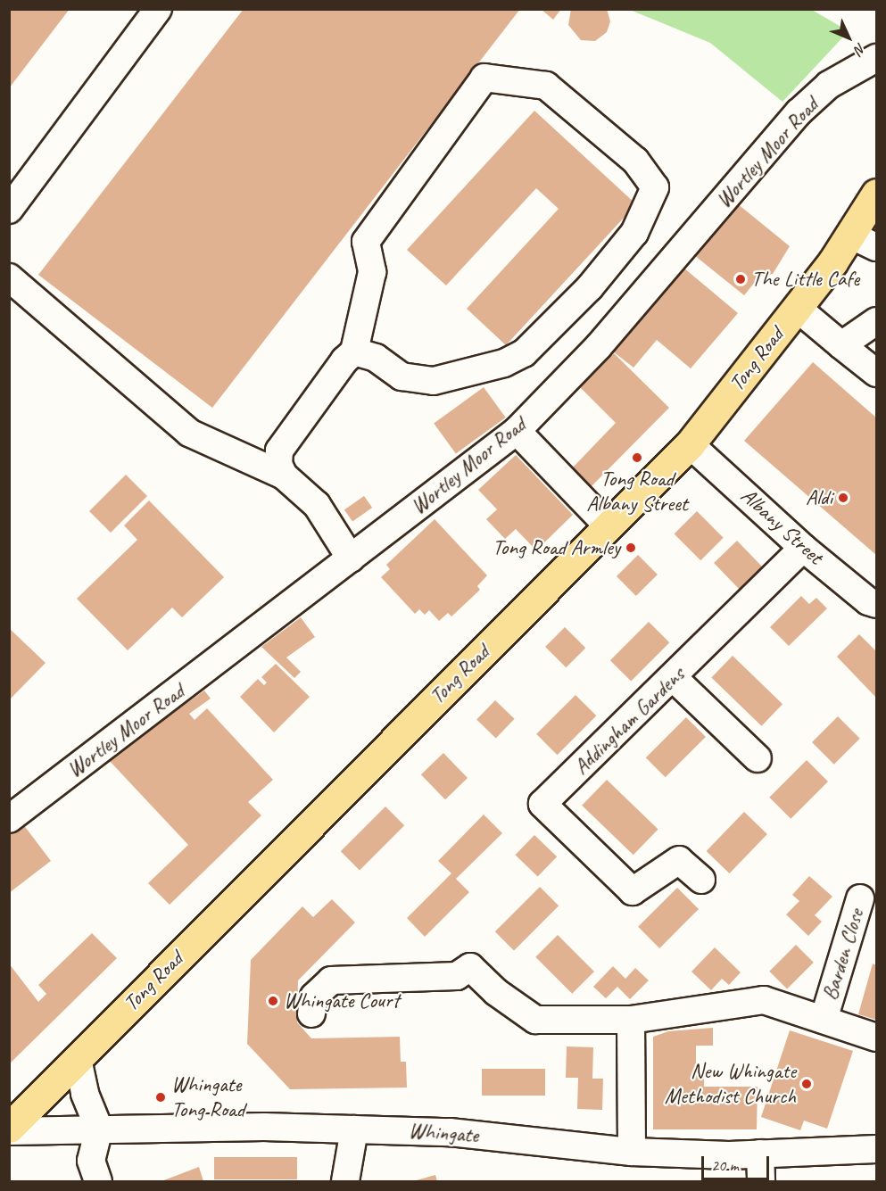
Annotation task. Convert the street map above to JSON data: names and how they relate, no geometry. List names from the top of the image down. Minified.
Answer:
{"streets":{"main road":["Tong Road"],"street":["Wortley Moor Road","Albany Street","Addingham Gardens","Barden Close","Whingate"]},"crossings":[["Tong Road","Albany Street"],["Tong Road","Whingate"],["Albany Street","Addingham Gardens"]],"places":["The Little Cafe","Tong Road Albany Street","Aldi","Tong Road Armley","Whingate Court","New Whingate Methodist Church","Whingate Tong Road"],"scale_bar":"20 m","north":"bottom right"}
